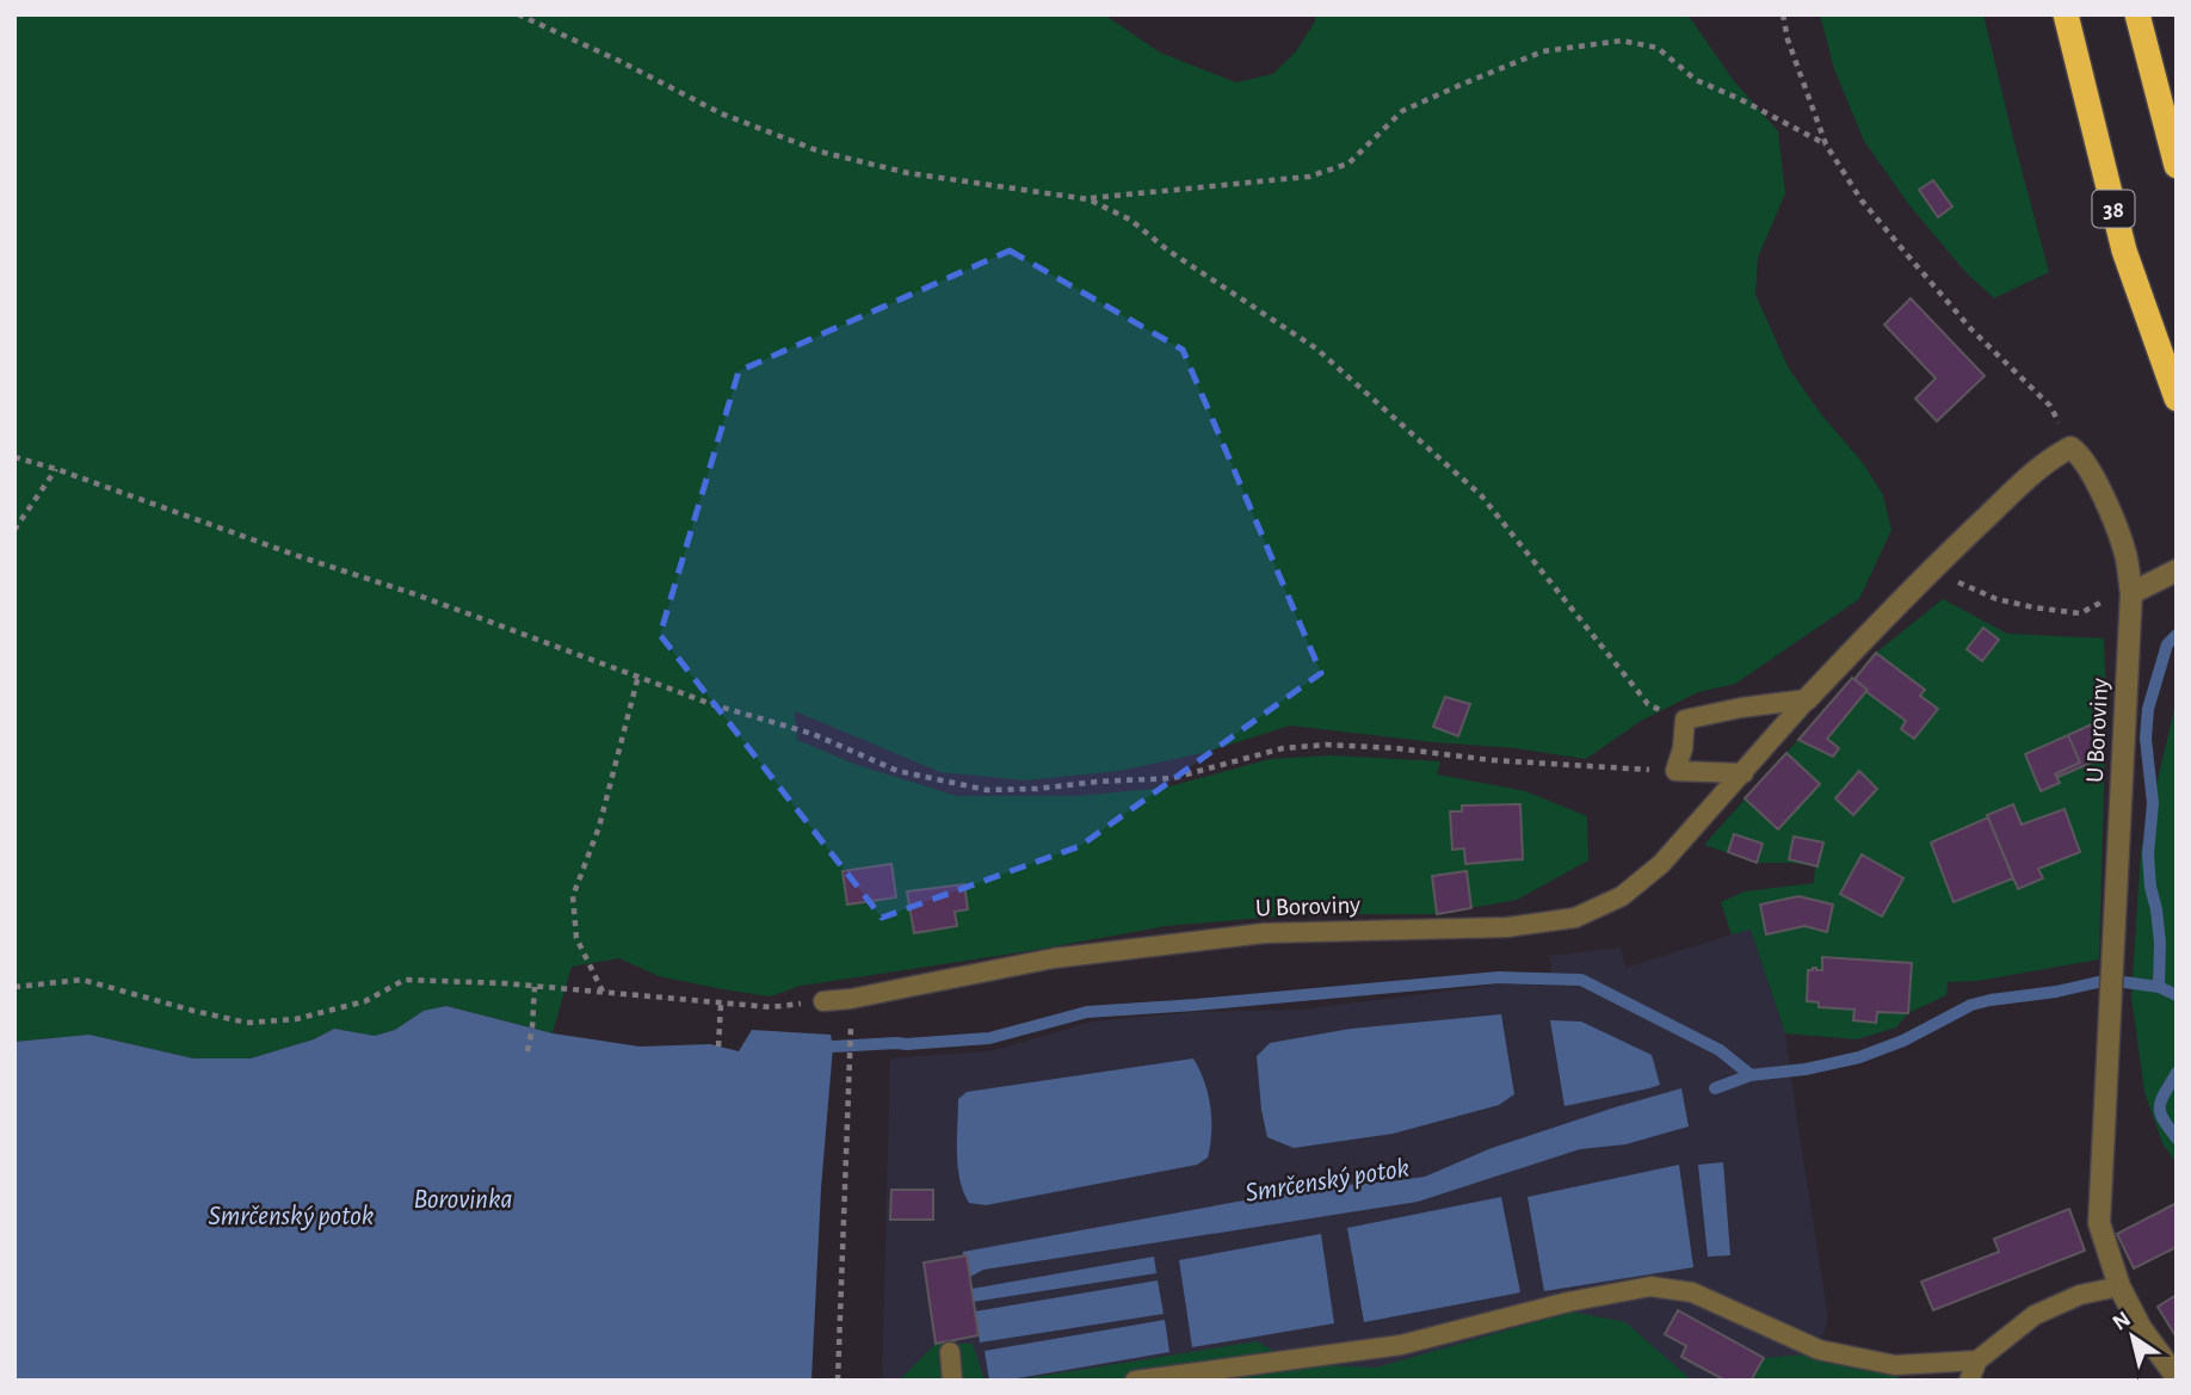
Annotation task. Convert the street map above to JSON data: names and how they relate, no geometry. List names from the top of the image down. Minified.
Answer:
{"streets":{"highway":["38"],"street":["U Boroviny"]},"water":["Smrčenský potok","Borovinka"],"north":"top left"}
